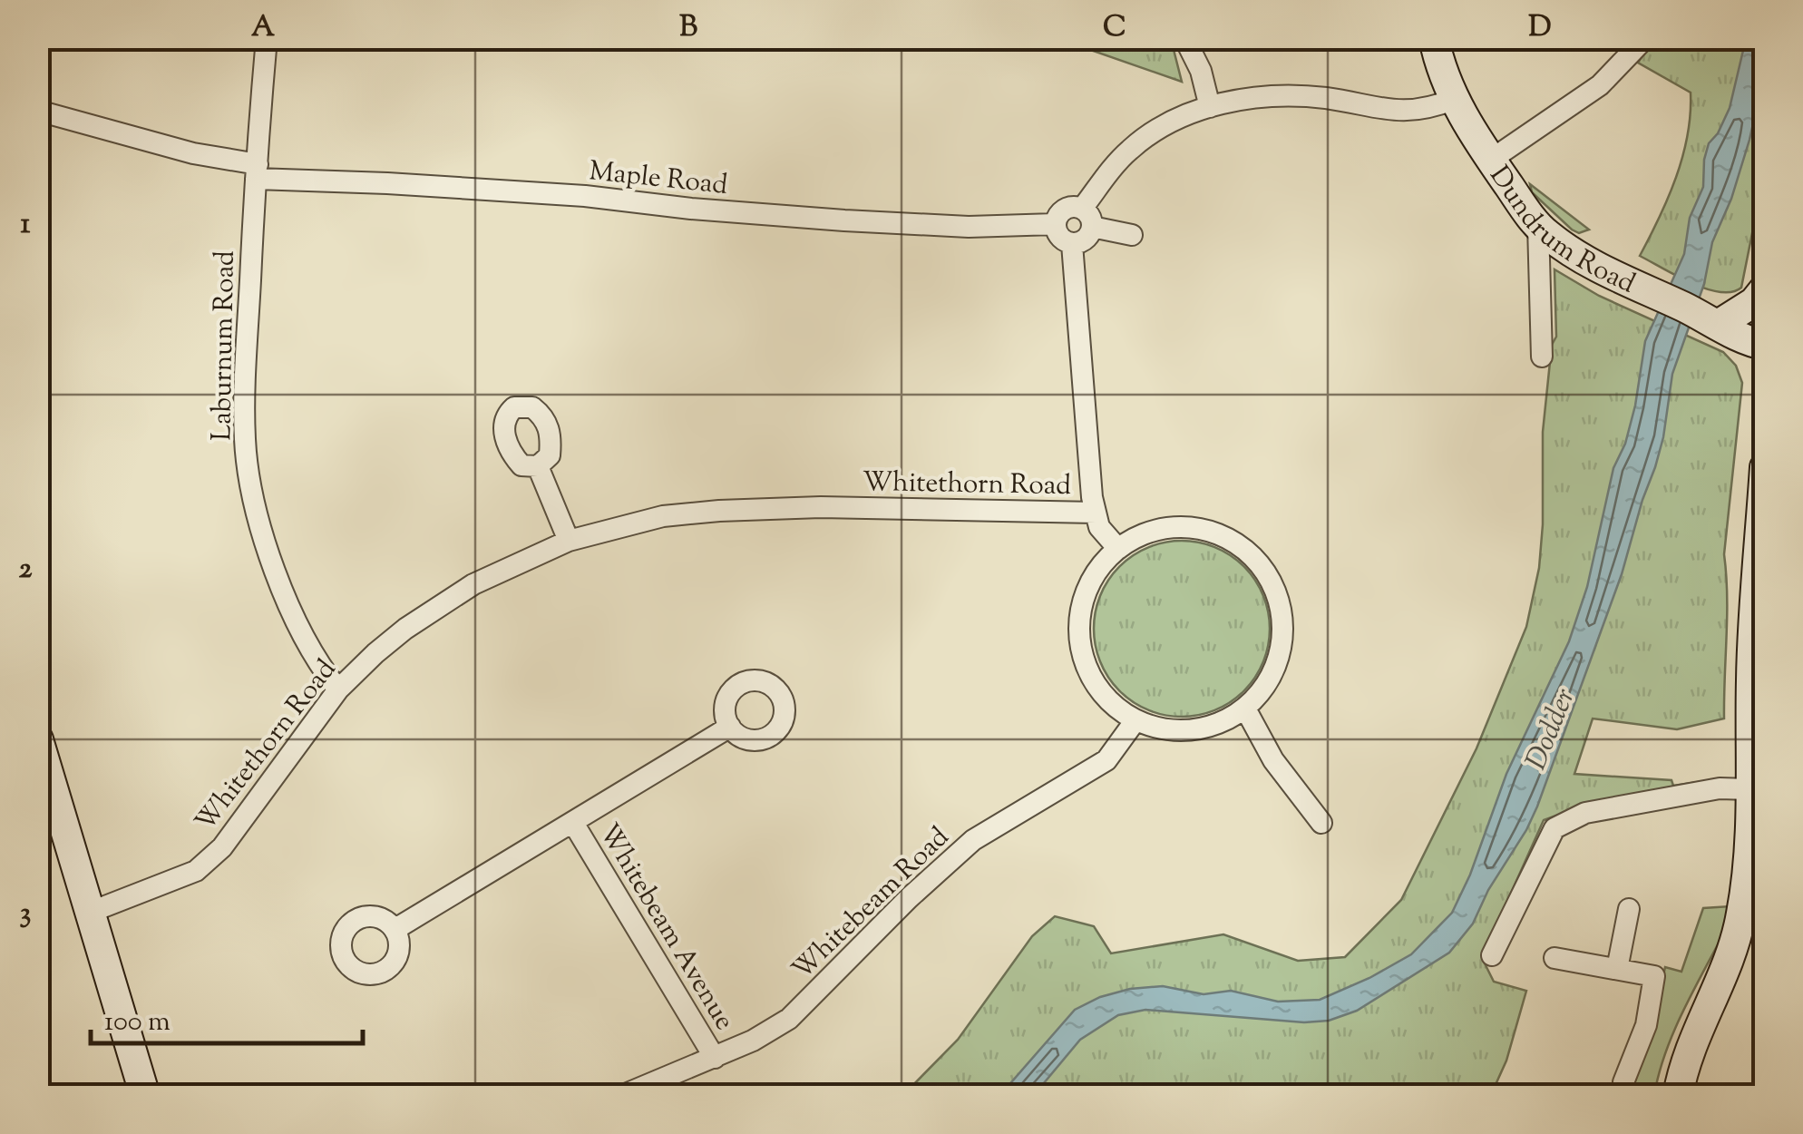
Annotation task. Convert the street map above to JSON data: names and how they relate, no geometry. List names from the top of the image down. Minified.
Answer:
{"streets":{"main road":["Dundrum Road"],"street":["Maple Road","Laburnum Road","Whitethorn Road","Whitebeam Road","Whitebeam Avenue"]},"crossings":[["Maple Road","Laburnum Road"],["Laburnum Road","Whitethorn Road"],["Whitebeam Road","Whitebeam Avenue"]],"water":["Dodder"],"scale_bar":"100 m","grid":{"columns":["A","B","C","D"],"rows":["1","2","3"]}}
